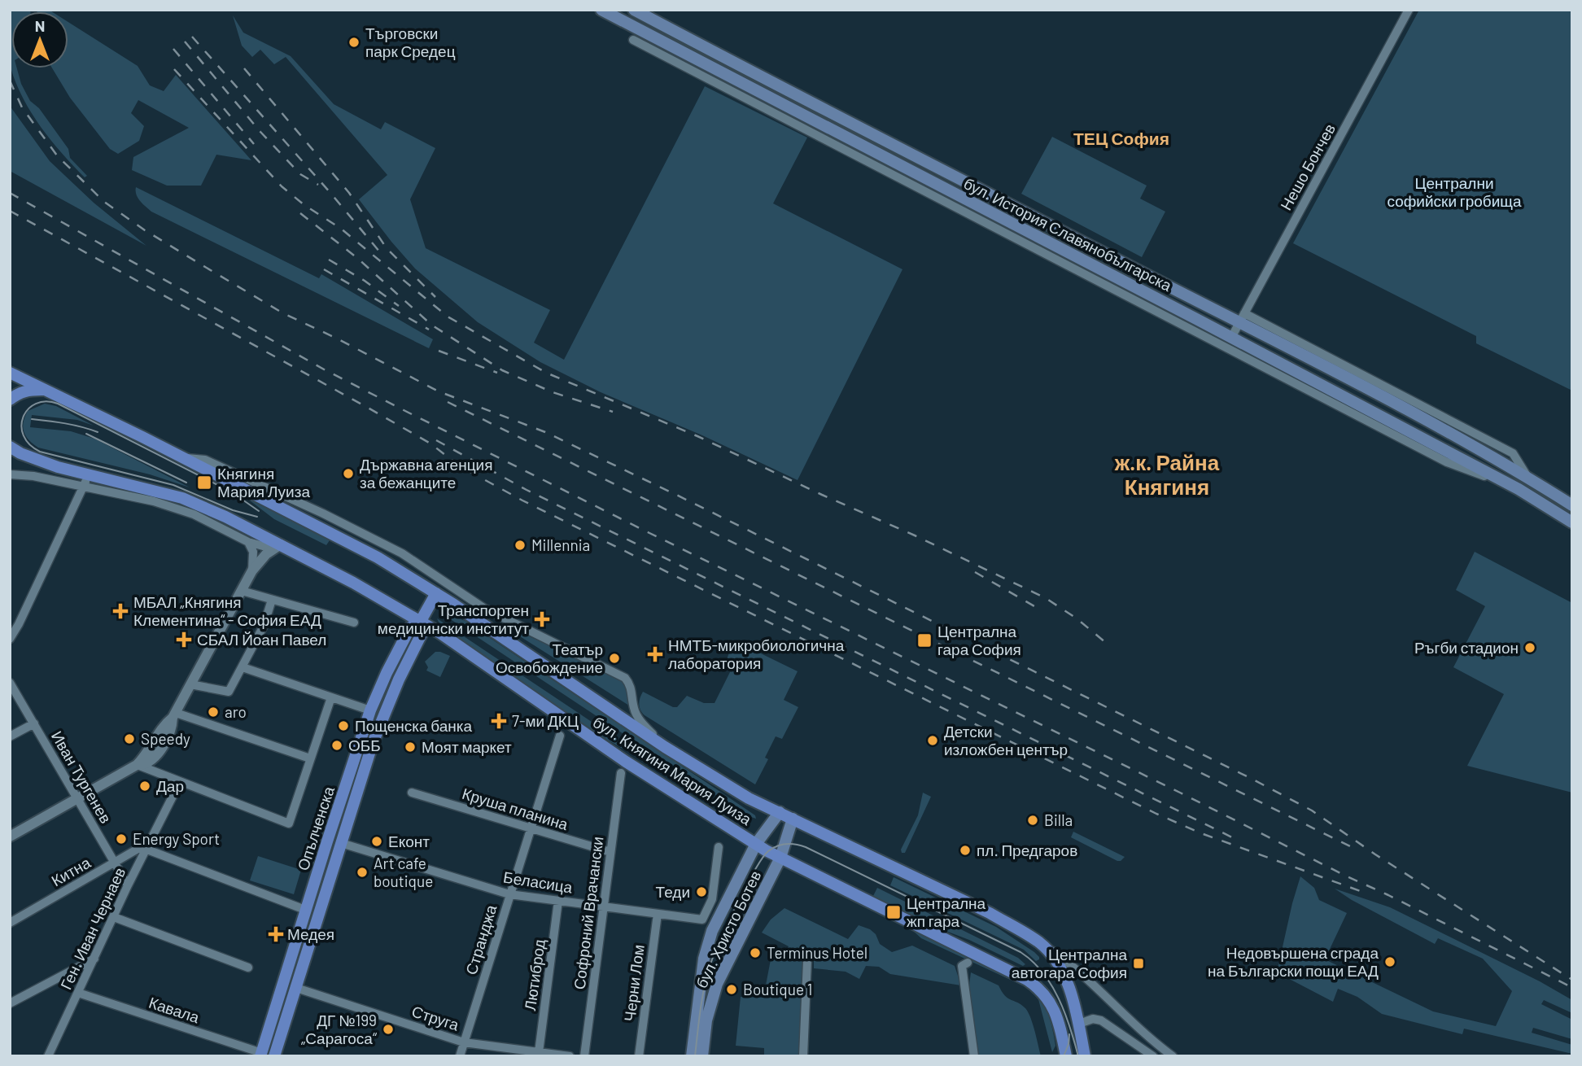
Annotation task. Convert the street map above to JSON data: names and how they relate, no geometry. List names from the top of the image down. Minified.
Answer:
{"streets":{"main road":["бул. История Славянобългарска","бул. Княгиня Мария Луиза","Опълченска","бул. Христо Ботев"],"street":["Нешо Бончев","Иван Тургенев","Круша планина","Китна","Беласица","Софроний Врачански","Ген. Иван Чернаев","Странджа","Лютиброд","Черни Лом","Кавала","Струга"]},"crossings":[["Нешо Бончев","бул. История Славянобългарска"],["бул. Княгиня Мария Луиза","Опълченска"],["бул. Княгиня Мария Луиза","бул. Христо Ботев"],["Иван Тургенев","Китна"],["Иван Тургенев","Ген. Иван Чернаев"],["Круша планина","Софроний Врачански"],["Круша планина","Странджа"],["Опълченска","Беласица"],["Опълченска","Кавала"],["Опълченска","Струга"],["Китна","Ген. Иван Чернаев"],["Беласица","Софроний Врачански"],["Беласица","бул. Христо Ботев"],["Беласица","Странджа"],["Беласица","Лютиброд"],["Беласица","Черни Лом"],["Ген. Иван Чернаев","Кавала"],["Странджа","Струга"],["Лютиброд","Струга"]],"districts":["ТЕЦ София","ж.к. Райна Княгиня"],"parks":["Централни софийски гробища"],"places":{"other":["Търговски парк Средец","Държавна агенция за бежанците","Millennia","Ръгби стадион","Театър Освобождение","aro","Пощенска банка","Speedy","Детски изложбен център","ОББ","Моят маркет","Дар","Billa","Energy Sport","Еконт","пл. Предгаров","Art cafe boutique","Теди","Terminus Hotel","Недовършена сграда на Български пощи ЕАД","Boutique 1","ДГ №199 „Сарагоса“"],"transit":["Княгиня Мария Луиза","Централна гара София","Централна жп гара","Централна автогара София"],"health":["МБАЛ „Княгиня Клементина“ - София ЕАД","Транспортен медицински институт","СБАЛ Йоан Павел","НМТБ-микробиологична лаборатория","7-ми ДКЦ","Медея"]},"north":"top"}
